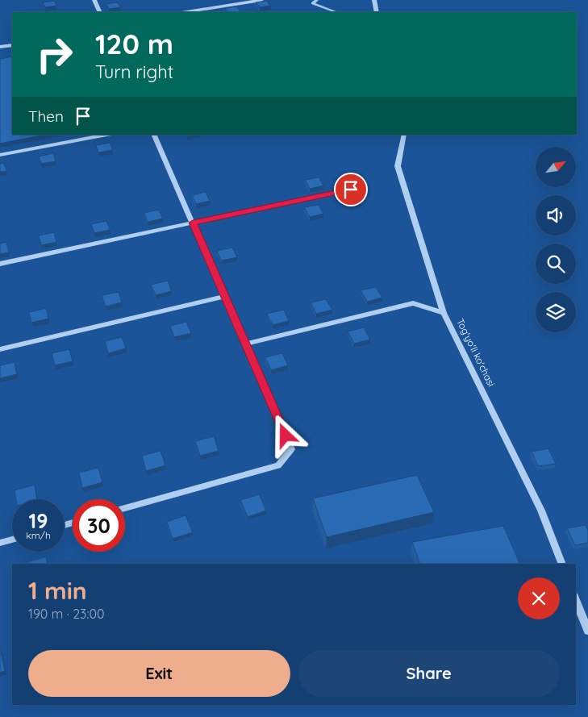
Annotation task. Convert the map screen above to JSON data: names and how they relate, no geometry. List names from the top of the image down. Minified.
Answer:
{"streets":{"street":["Tog'yo'li ko'chasi"]},"north":"top right","page":{"turn":["120 m","Turn right"],"then":"Then","speed":"19 km/h","limit":"30","heading":["1 min","190 m · 23:00"],"buttons":["Exit","Share"]}}
